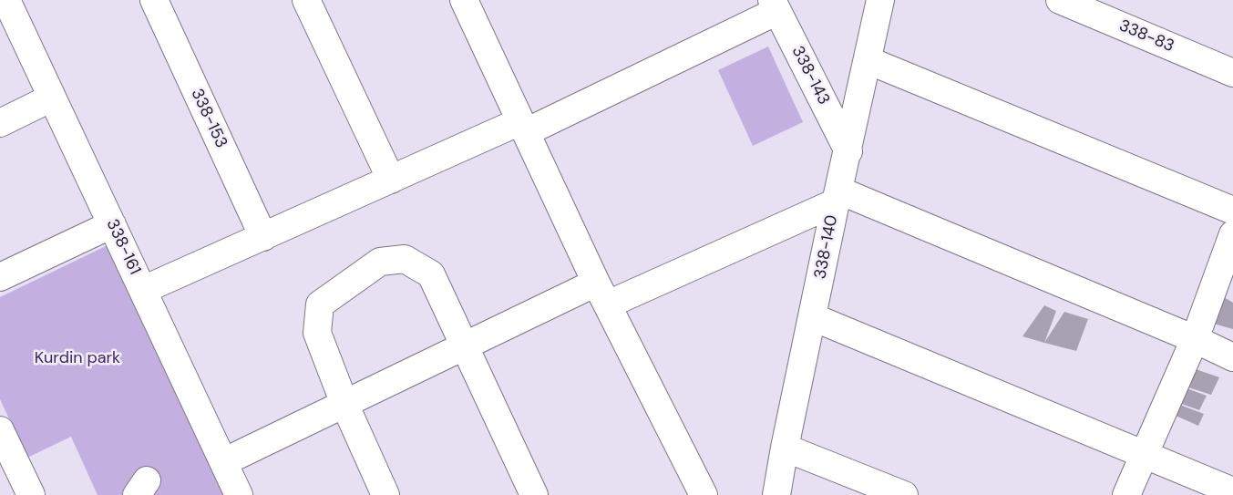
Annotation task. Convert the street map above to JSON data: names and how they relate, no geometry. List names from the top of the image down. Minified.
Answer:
{"streets":{"street":["338-83","338-143","338-153","338-161","338-140"]},"crossings":[["338-143","338-140"]],"parks":["Kurdin park"]}
